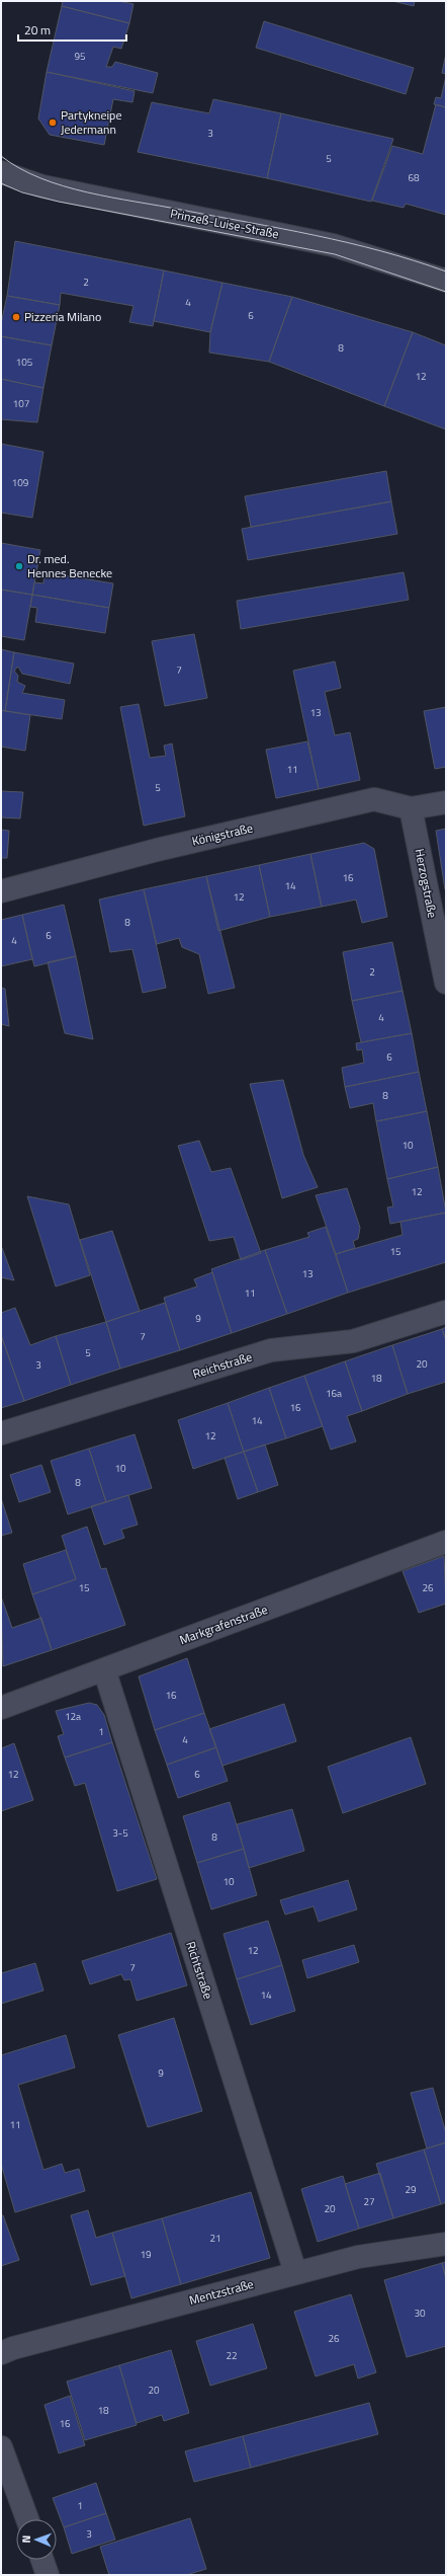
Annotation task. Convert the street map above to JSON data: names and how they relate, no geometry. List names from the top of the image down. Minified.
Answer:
{"streets":{"street":["Prinzeß-Luise-Straße","Königstraße","Herzogstraße","Reichstraße","Markgrafenstraße","Richtstraße","Mentzstraße"]},"crossings":[["Königstraße","Herzogstraße"],["Markgrafenstraße","Richtstraße"],["Richtstraße","Mentzstraße"]],"places":["Partykneipe Jedermann","Pizzeria Milano","Dr. med. Hennes Benecke"],"house_numbers":["95","3","5","68","2","4","6","8","105","12","107","109","7","13","11","5","16","14","12","8","6","4","2","4","6","8","10","12","15","13","11","9","7","5","20","3","18","16a","16","14","12","10","8","15","26","16","12a","1","4","12","6","3-5","8","10","12","7","14","9","11","29","27","20","21","19","30","26","22","20","18","16","1","3"],"scale_bar":"20 m","north":"left"}
